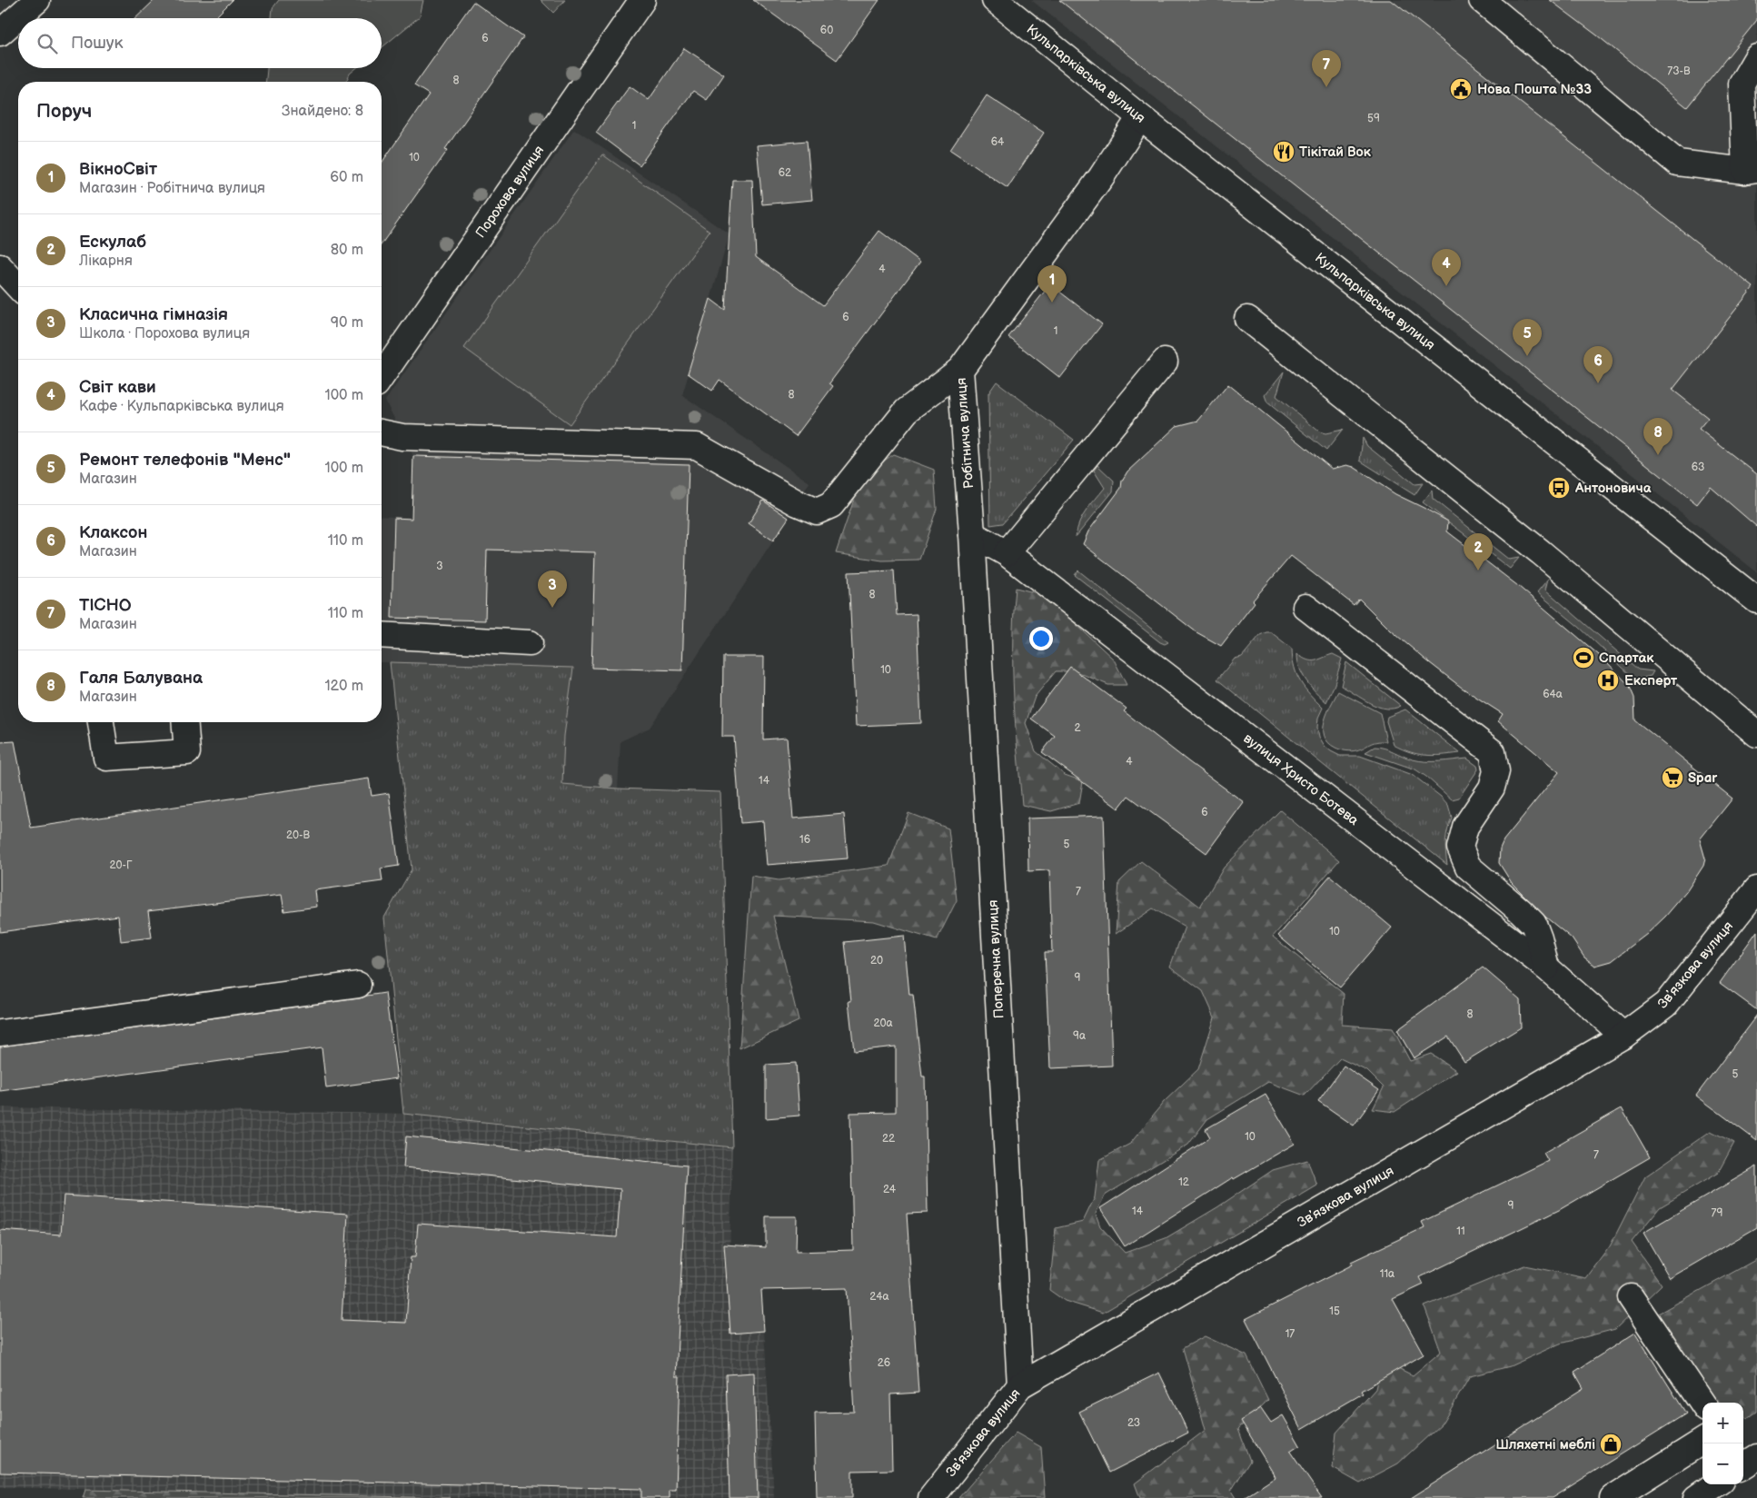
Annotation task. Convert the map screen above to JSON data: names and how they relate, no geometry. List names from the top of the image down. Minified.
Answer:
{"streets":{"street":["Кульпарківська вулиця","Порохова вулиця","Робітнича вулиця","вулиця Христо Ботева","Поперечна вулиця","Звʼязкова вулиця"]},"crossings":[["Кульпарківська вулиця","Робітнича вулиця"],["Робітнича вулиця","вулиця Христо Ботева"],["Робітнича вулиця","Поперечна вулиця"],["вулиця Христо Ботева","Поперечна вулиця"],["вулиця Христо Ботева","Звʼязкова вулиця"],["Поперечна вулиця","Звʼязкова вулиця"]],"places":{"public building":["Нова Пошта №33"],"restaurant":["Тікітай Вок"],"bus stop":["Антоновича"],"sports":["Спартак"],"hospital":["Експерт"],"supermarket":["Spar"],"shop":["Шляхетні меблі"]},"house_numbers":["60","6","73-В","8","59","1","64","10","62","4","6","1","8","63","3","8","10","64а","2","4","14","6","20-В","16","5","20-Г","7","10","20","9","8","20а","9а","5","10","22","7","12","24","9","14","79","11","11а","24а","15","17","26","23"],"page":{"search":"Пошук","pins":["7","4","1","5","6","8","2","3"],"heading":["Поруч","Знайдено: 8"],"list":[{"mark":"1","name":"ВікноСвіт","note":"Магазин · Робітнича вулиця","value":"60 m"},{"mark":"2","name":"Ескулаб","note":"Лікарня","value":"80 m"},{"mark":"3","name":"Класична гімназія","note":"Школа · Порохова вулиця","value":"90 m"},{"mark":"4","name":"Світ кави","note":"Кафе · Кульпарківська вулиця","value":"100 m"},{"mark":"5","name":"Ремонт телефонів \"Менс\"","note":"Магазин","value":"100 m"},{"mark":"6","name":"Клаксон","note":"Магазин","value":"110 m"},{"mark":"7","name":"ТІСНО","note":"Магазин","value":"110 m"},{"mark":"8","name":"Галя Балувана","note":"Магазин","value":"120 m"}],"map_buttons":["+","−"]}}
